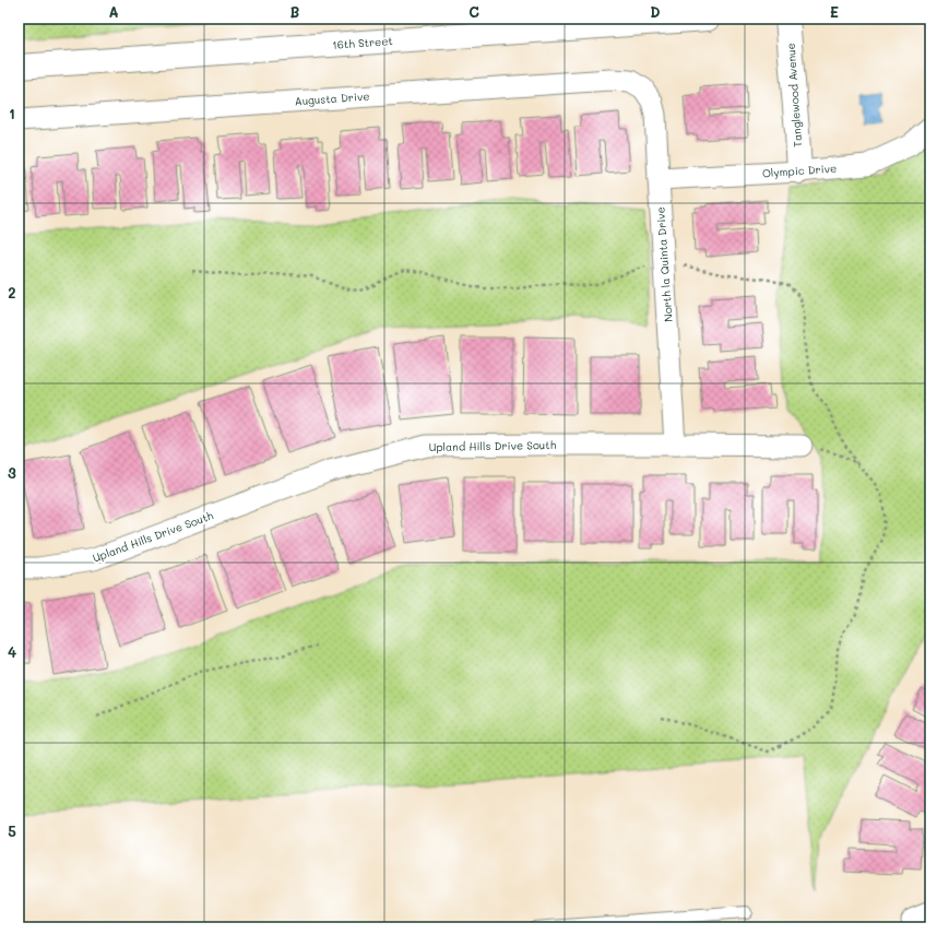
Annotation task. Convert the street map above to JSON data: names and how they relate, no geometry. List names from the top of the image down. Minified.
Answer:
{"streets":{"main road":["16th Street","Tanglewood Avenue"],"street":["Augusta Drive","Olympic Drive","North la Quinta Drive","Upland Hills Drive South"]},"crossings":[["Tanglewood Avenue","Olympic Drive"],["Augusta Drive","North la Quinta Drive"],["Olympic Drive","North la Quinta Drive"],["North la Quinta Drive","Upland Hills Drive South"]],"grid":{"columns":["A","B","C","D","E"],"rows":["1","2","3","4","5"]}}
